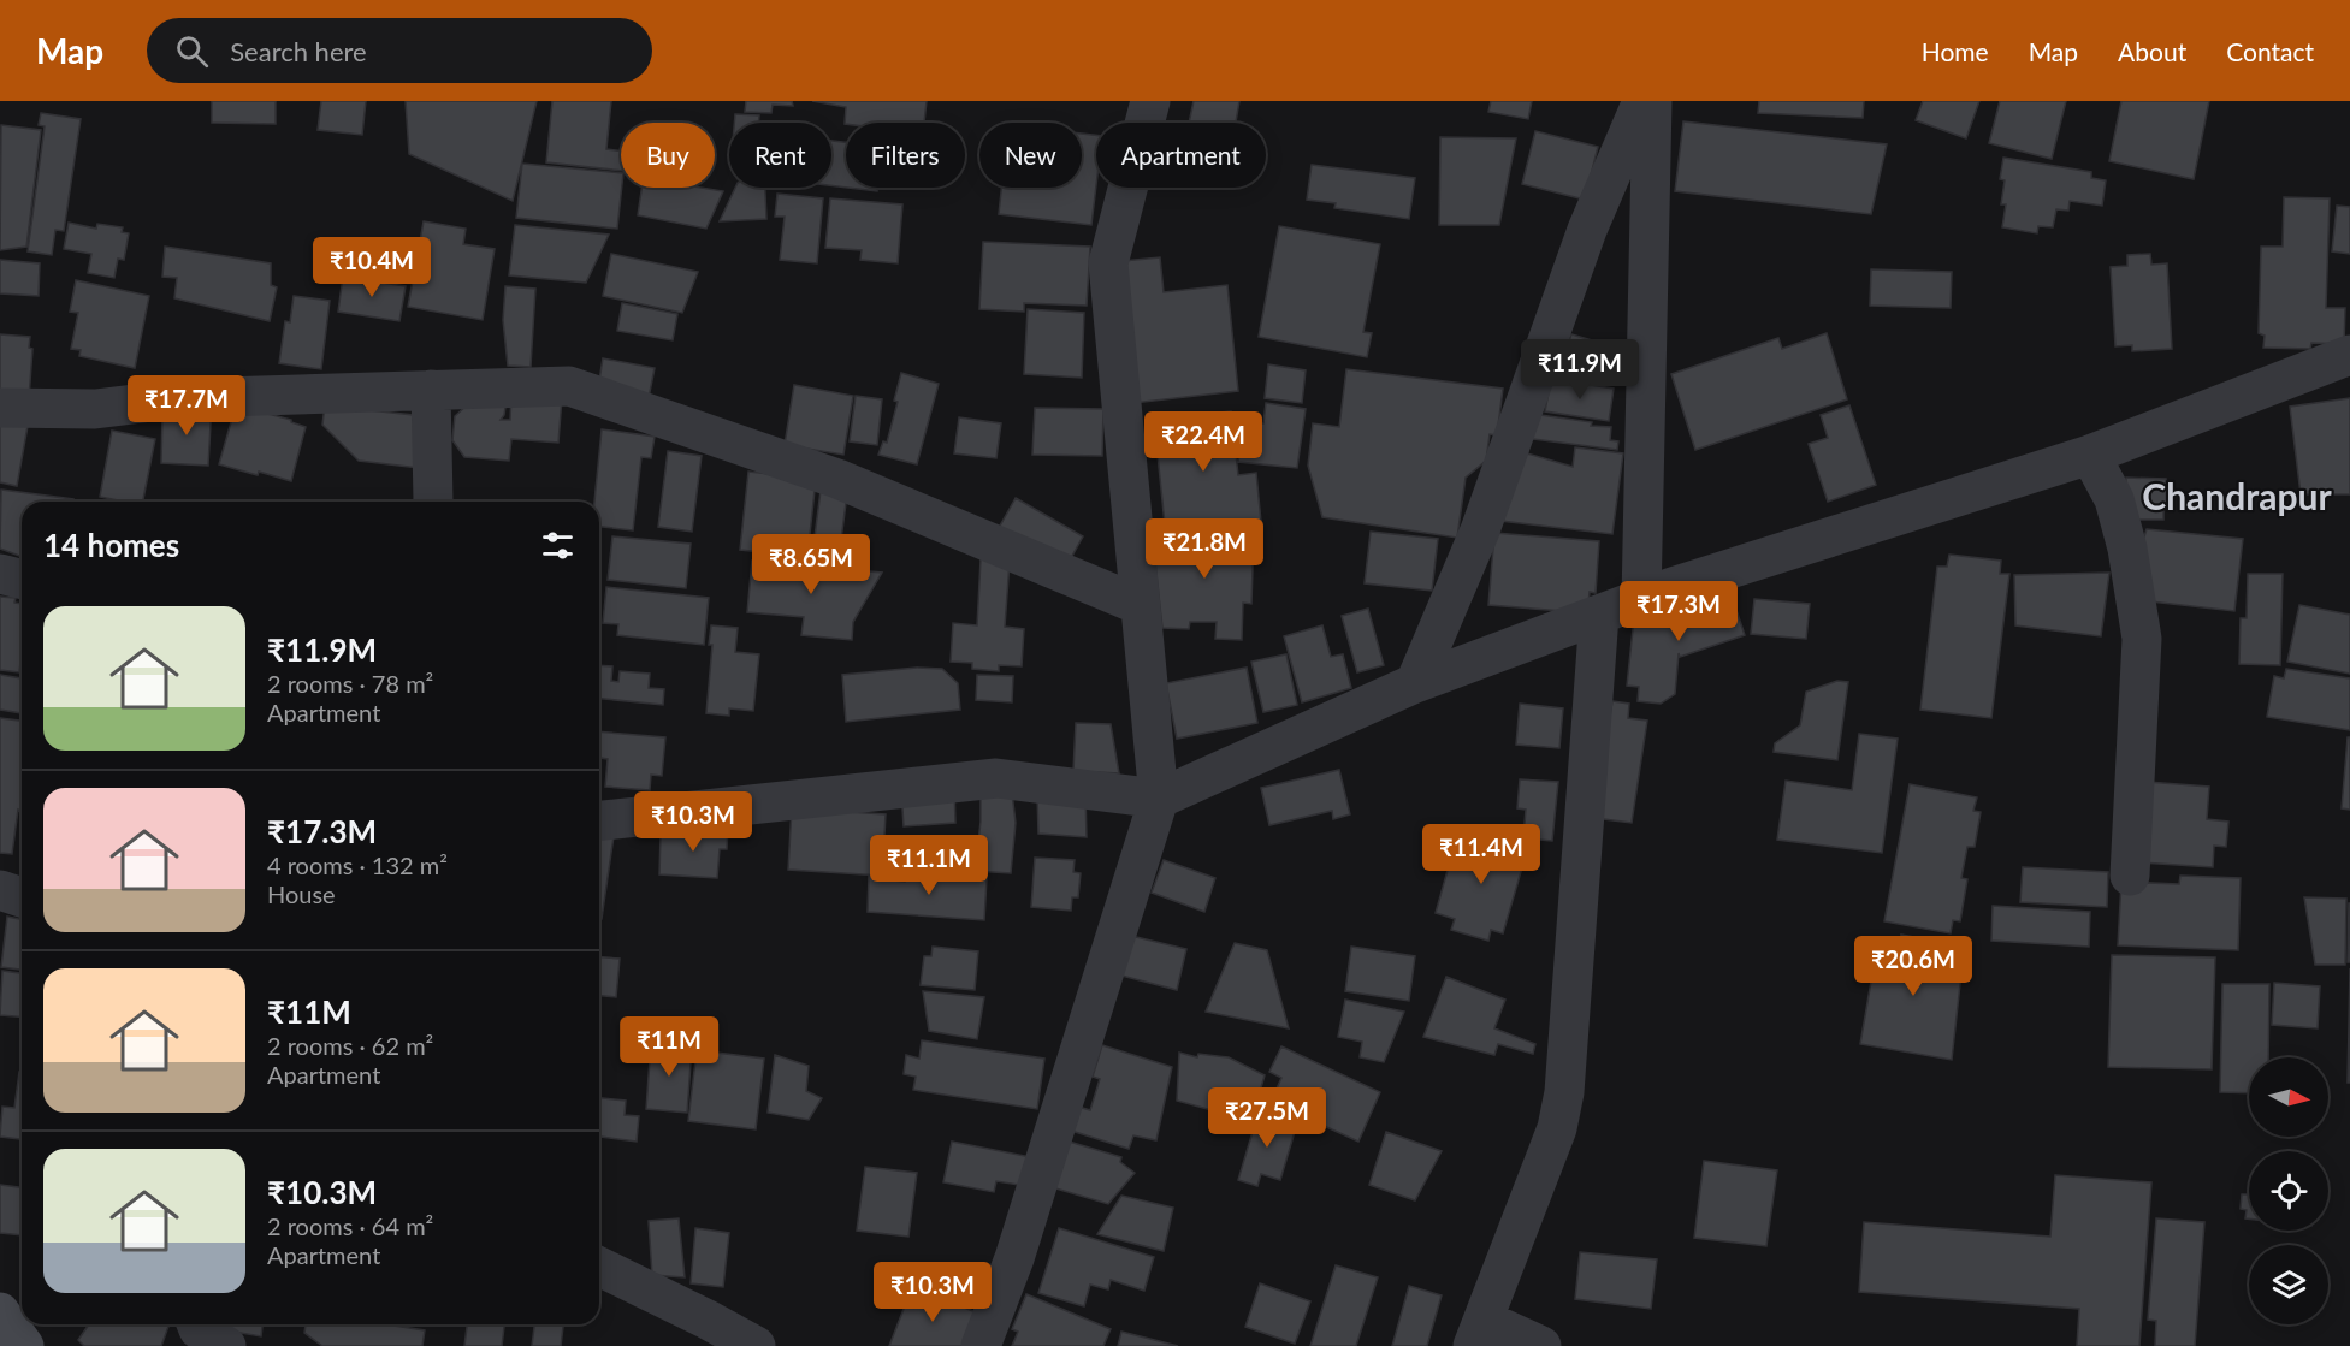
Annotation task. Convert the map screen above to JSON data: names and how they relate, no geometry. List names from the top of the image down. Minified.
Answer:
{"districts":["Chandrapur"],"north":"right","page":{"header":"Map","search":"Search here","nav":["Home","Map","About","Contact"],"chip":["Buy","Rent","Filters","New","Apartment"],"price":["₹10.4M","₹11.9M","₹17.7M","₹22.4M","₹21.8M","₹8.65M","₹17.3M","₹10.3M","₹11.4M","₹11.1M","₹20.6M","₹11M","₹27.5M","₹10.3M"],"heading":"14 homes","list":[{"name":"₹11.9M","note":"2 rooms · 78 m² · Apartment"},{"name":"₹17.3M","note":"4 rooms · 132 m² · House"},{"name":"₹11M","note":"2 rooms · 62 m² · Apartment"},{"name":"₹10.3M","note":"2 rooms · 64 m² · Apartment"}]}}
